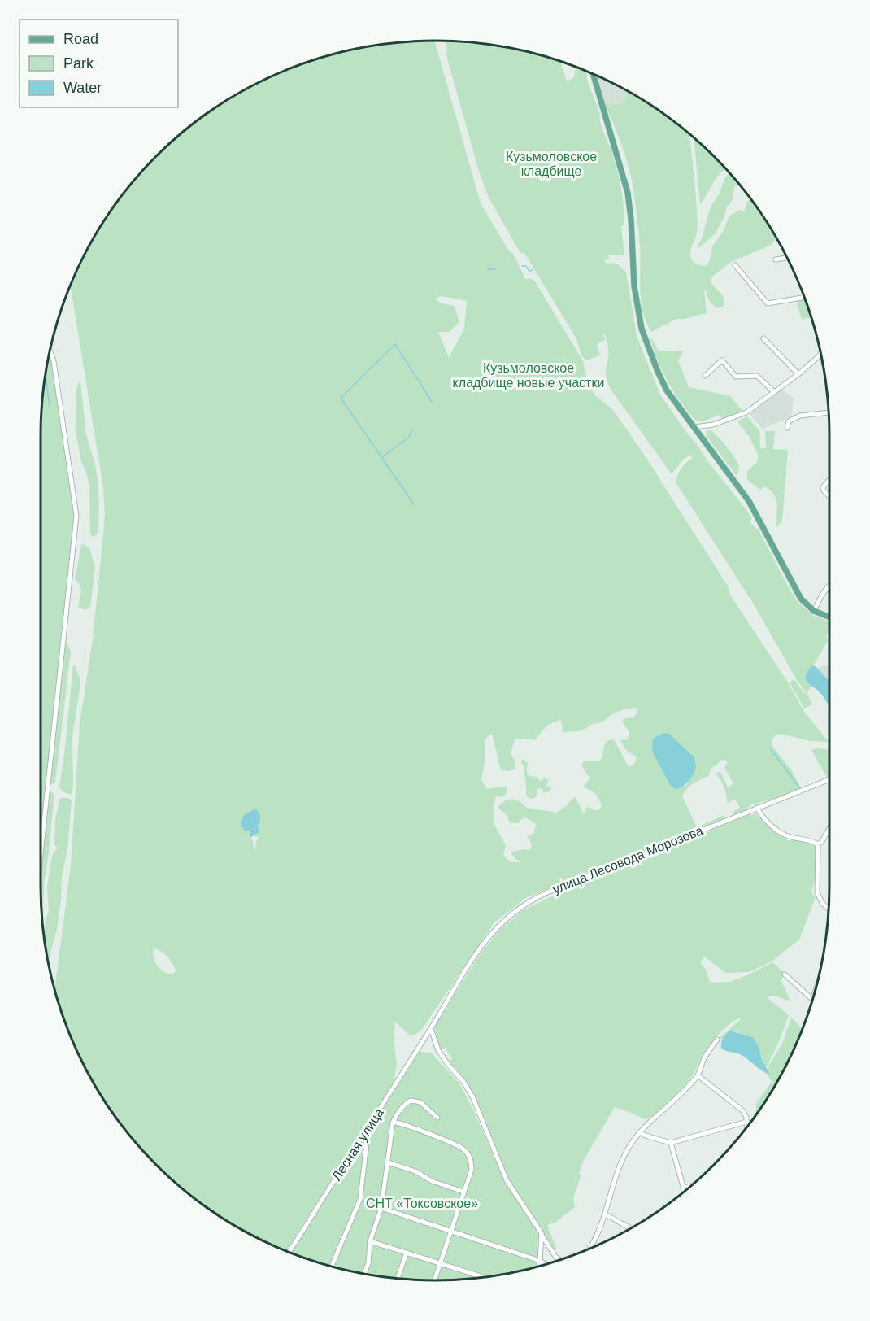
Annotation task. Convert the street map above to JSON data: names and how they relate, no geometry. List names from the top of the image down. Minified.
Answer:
{"streets":{"street":["улица Лесовода Морозова","Лесная улица"]},"crossings":[["улица Лесовода Морозова","Лесная улица"]],"parks":["Кузьмоловское кладбище","Кузьмоловское кладбище новые участки","СНТ «Токсовское»"],"legend":["Road","Park","Water"]}
